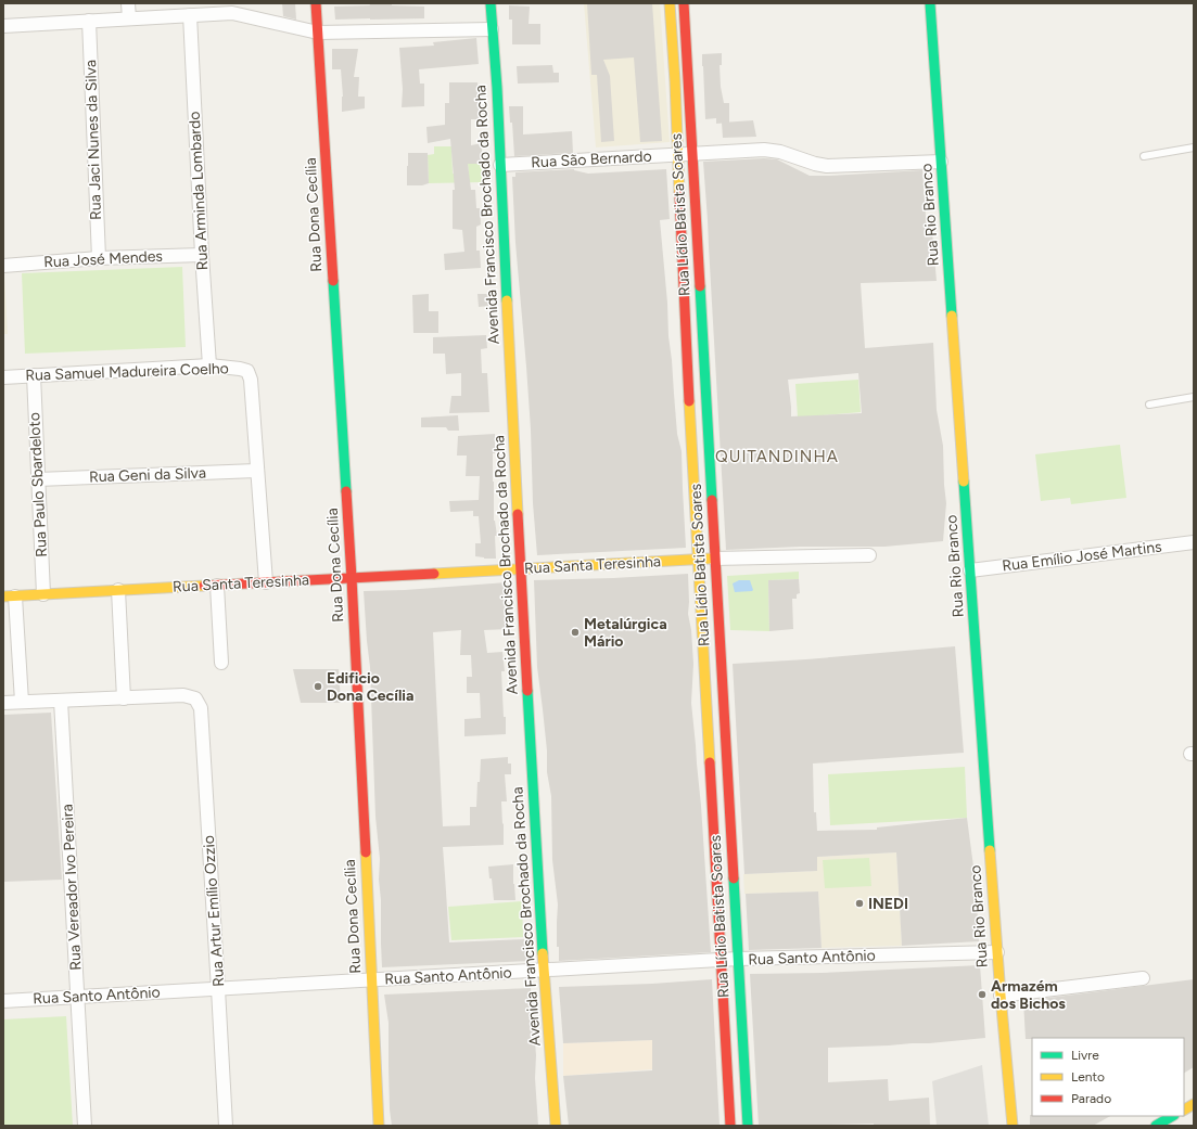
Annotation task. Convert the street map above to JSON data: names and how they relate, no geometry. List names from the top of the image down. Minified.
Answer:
{"streets":{"street":["Rua Jaci Nunes da Silva","Rua São Bernardo","Rua Arminda Lombardo","Rua Dona Cecília","Avenida Francisco Brochado da Rocha","Rua Lídio Batista Soares","Rua Rio Branco","Rua José Mendes","Rua Samuel Madureira Coelho","Rua Geni da Silva","Rua Paulo Sbardeloto","Rua Emílio José Martins","Rua Santa Teresinha","Rua Vereador Ivo Pereira","Rua Artur Emílio Ozzio","Rua Santo Antônio"]},"crossings":[["Rua Jaci Nunes da Silva","Rua José Mendes"],["Rua São Bernardo","Avenida Francisco Brochado da Rocha"],["Rua São Bernardo","Rua Lídio Batista Soares"],["Rua São Bernardo","Rua Rio Branco"],["Rua Arminda Lombardo","Rua José Mendes"],["Rua Arminda Lombardo","Rua Samuel Madureira Coelho"],["Rua Dona Cecília","Rua Santa Teresinha"],["Rua Dona Cecília","Rua Santo Antônio"],["Avenida Francisco Brochado da Rocha","Rua Santa Teresinha"],["Avenida Francisco Brochado da Rocha","Rua Santo Antônio"],["Rua Lídio Batista Soares","Rua Santa Teresinha"],["Rua Lídio Batista Soares","Rua Santo Antônio"],["Rua Rio Branco","Rua Emílio José Martins"],["Rua Rio Branco","Rua Santo Antônio"],["Rua Samuel Madureira Coelho","Rua Geni da Silva"],["Rua Samuel Madureira Coelho","Rua Paulo Sbardeloto"],["Rua Samuel Madureira Coelho","Rua Santa Teresinha"],["Rua Geni da Silva","Rua Paulo Sbardeloto"],["Rua Paulo Sbardeloto","Rua Santa Teresinha"],["Rua Vereador Ivo Pereira","Rua Santo Antônio"],["Rua Artur Emílio Ozzio","Rua Santo Antônio"]],"districts":["QUITANDINHA"],"places":["Metalúrgica Mário","Edificio Dona Cecília","INEDI","Armazém dos Bichos"],"legend":["Livre","Lento","Parado"]}
